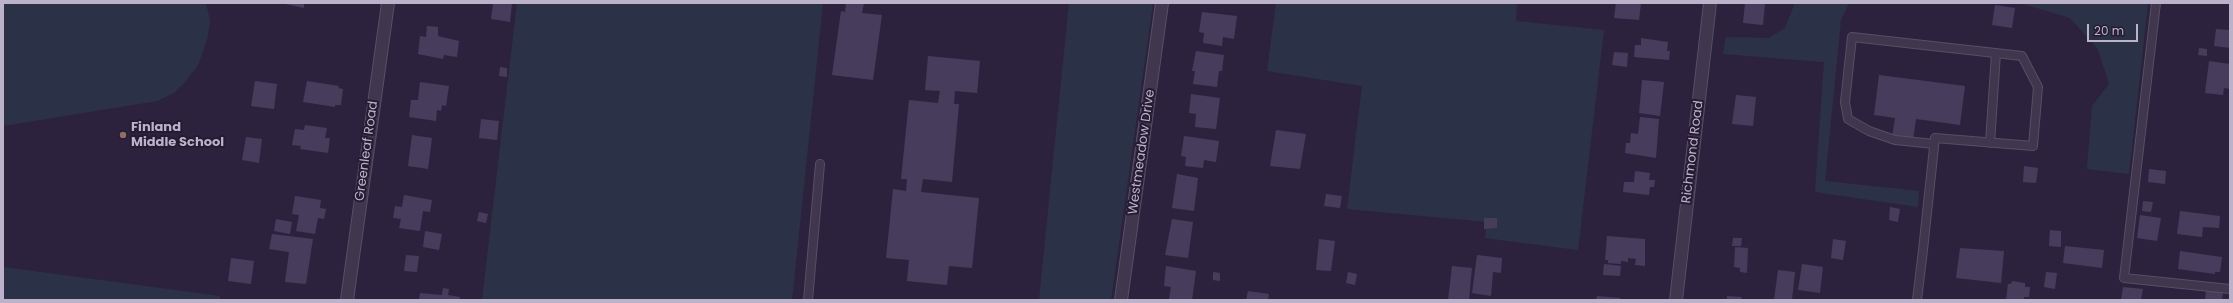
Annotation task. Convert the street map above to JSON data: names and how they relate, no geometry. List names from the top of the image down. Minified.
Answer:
{"streets":{"street":["Greenleaf Road","Westmeadow Drive","Richmond Road"]},"places":["Finland Middle School"],"scale_bar":"20 m"}
